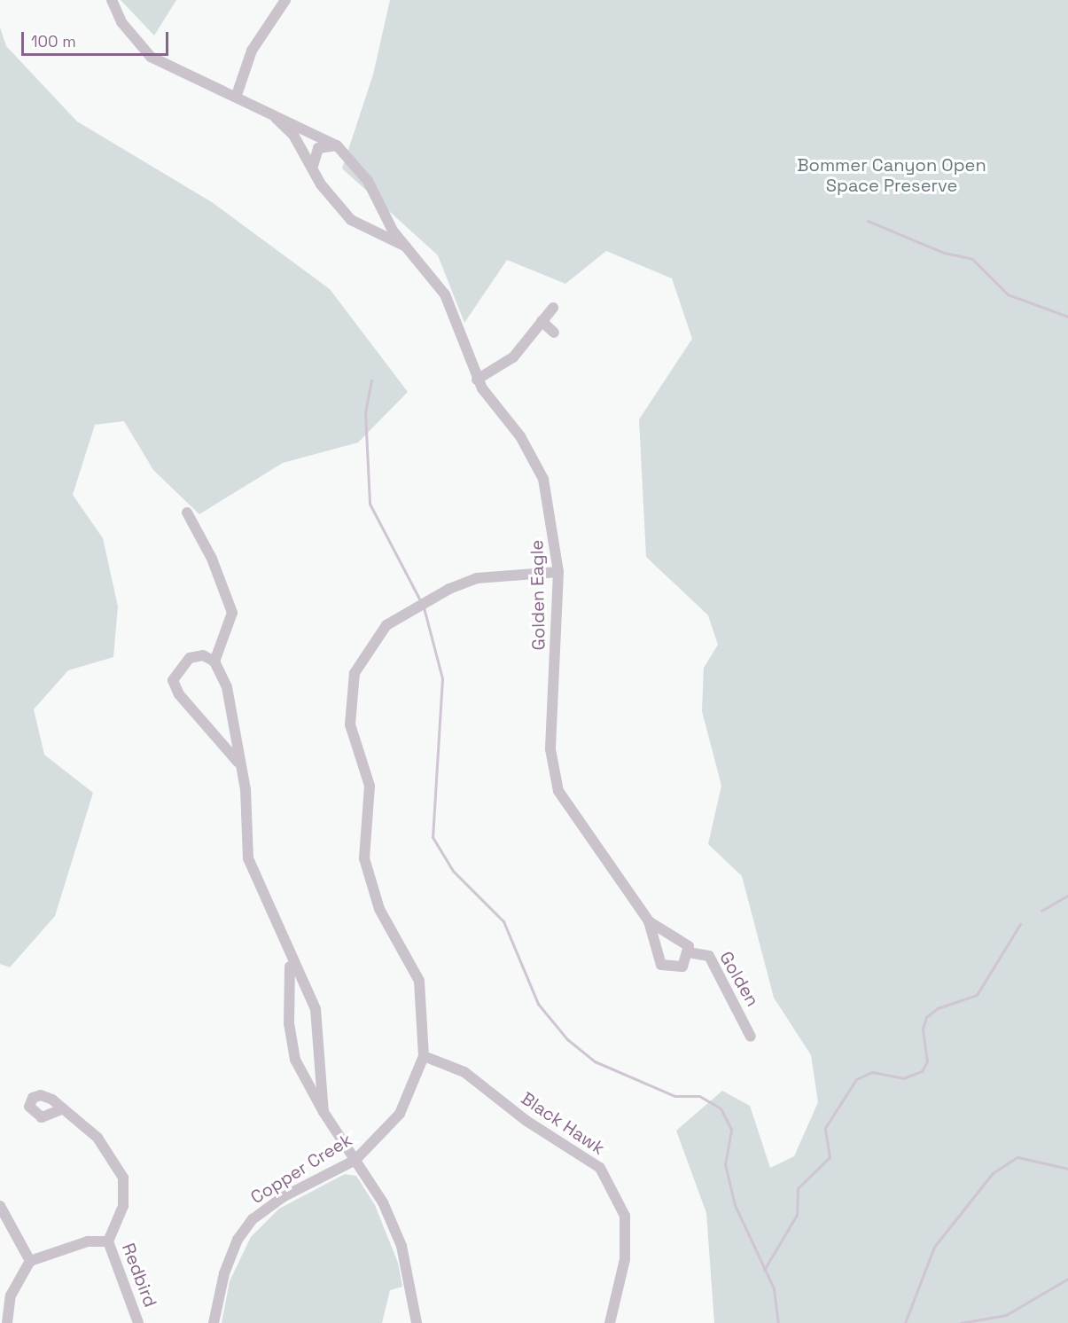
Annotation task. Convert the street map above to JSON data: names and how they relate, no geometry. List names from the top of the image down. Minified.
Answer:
{"streets":{"street":["Golden Eagle","Golden","Black Hawk","Copper Creek","Redbird"]},"crossings":[["Golden Eagle","Golden"],["Golden Eagle","Copper Creek"],["Black Hawk","Copper Creek"]],"parks":["Bommer Canyon Open Space Preserve"],"scale_bar":"100 m"}
